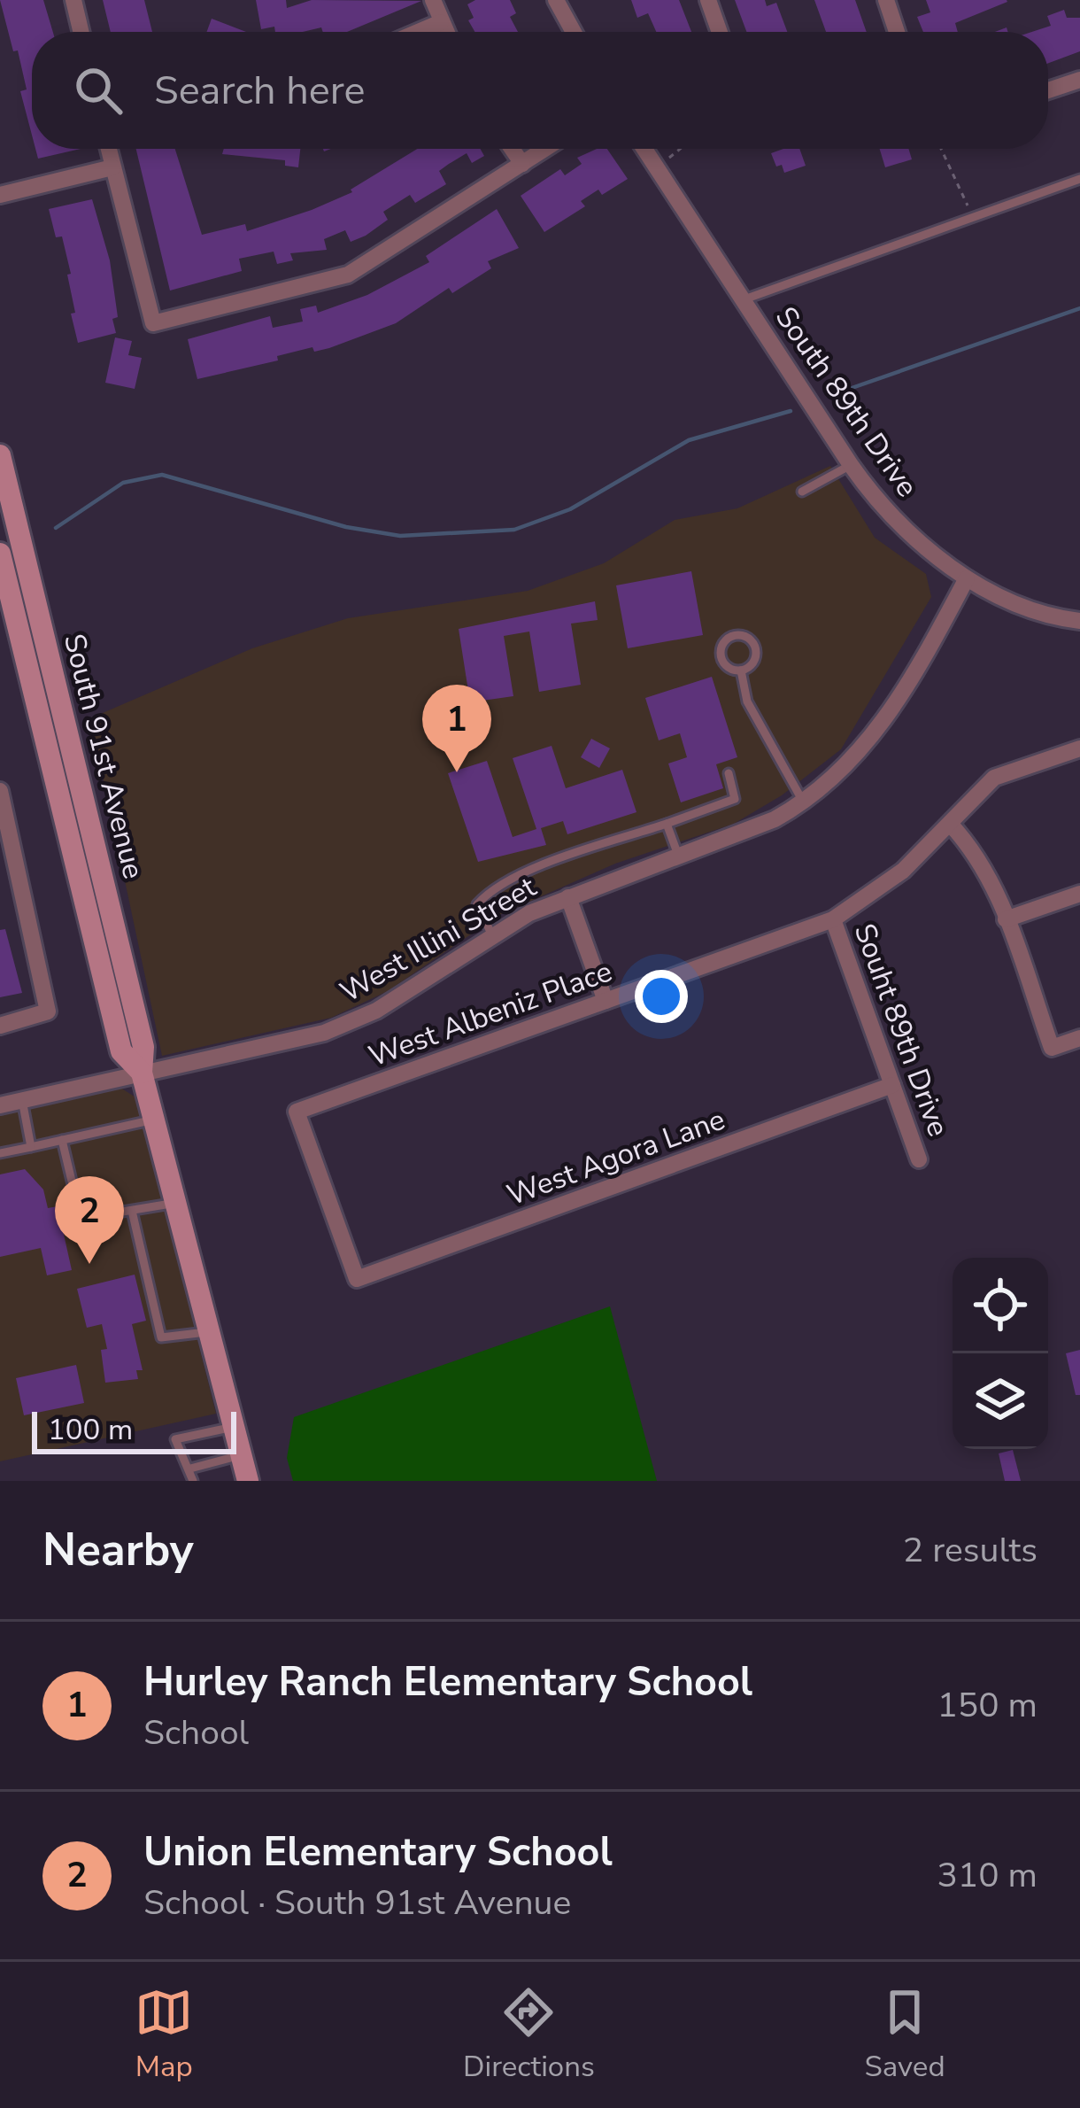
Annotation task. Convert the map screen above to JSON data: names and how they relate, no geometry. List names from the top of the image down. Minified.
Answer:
{"streets":{"main road":["South 91st Avenue"],"street":["South 89th Drive","West Illini Street","West Albeniz Place","Souht 89th Drive","West Agora Lane"]},"crossings":[["South 89th Drive","West Illini Street"],["South 91st Avenue","West Illini Street"],["West Albeniz Place","Souht 89th Drive"],["West Albeniz Place","West Agora Lane"],["Souht 89th Drive","West Agora Lane"]],"scale_bar":"100 m","page":{"search":"Search here","pins":["1","2"],"scale":"100 m","heading":["Nearby","2 results"],"list":[{"mark":"1","name":"Hurley Ranch Elementary School","note":"School","value":"150 m"},{"mark":"2","name":"Union Elementary School","note":"School · South 91st Avenue","value":"310 m"}],"nav":["Map","Directions","Saved"]}}
